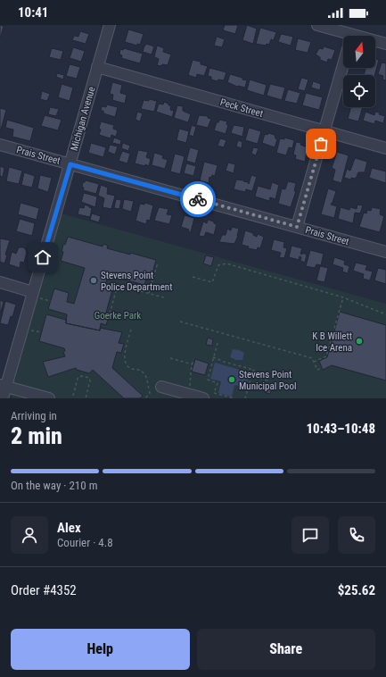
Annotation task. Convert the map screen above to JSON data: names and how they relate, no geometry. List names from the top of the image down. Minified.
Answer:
{"streets":{"street":["Peck Street","Michigan Avenue","Prais Street"]},"crossings":[["Peck Street","Michigan Avenue"],["Michigan Avenue","Prais Street"]],"parks":["Goerke Park"],"places":["Stevens Point Police Department","K B Willett Ice Arena","Stevens Point Municipal Pool"],"north":"top","page":{"status":"10:41","heading":["2 min","Arriving in","10:43–10:48"],"panel":["Alex","Courier · 4.8","Order #4352","$25.62"],"bar":"On the way · 210 m","buttons":["Help","Share"]}}
